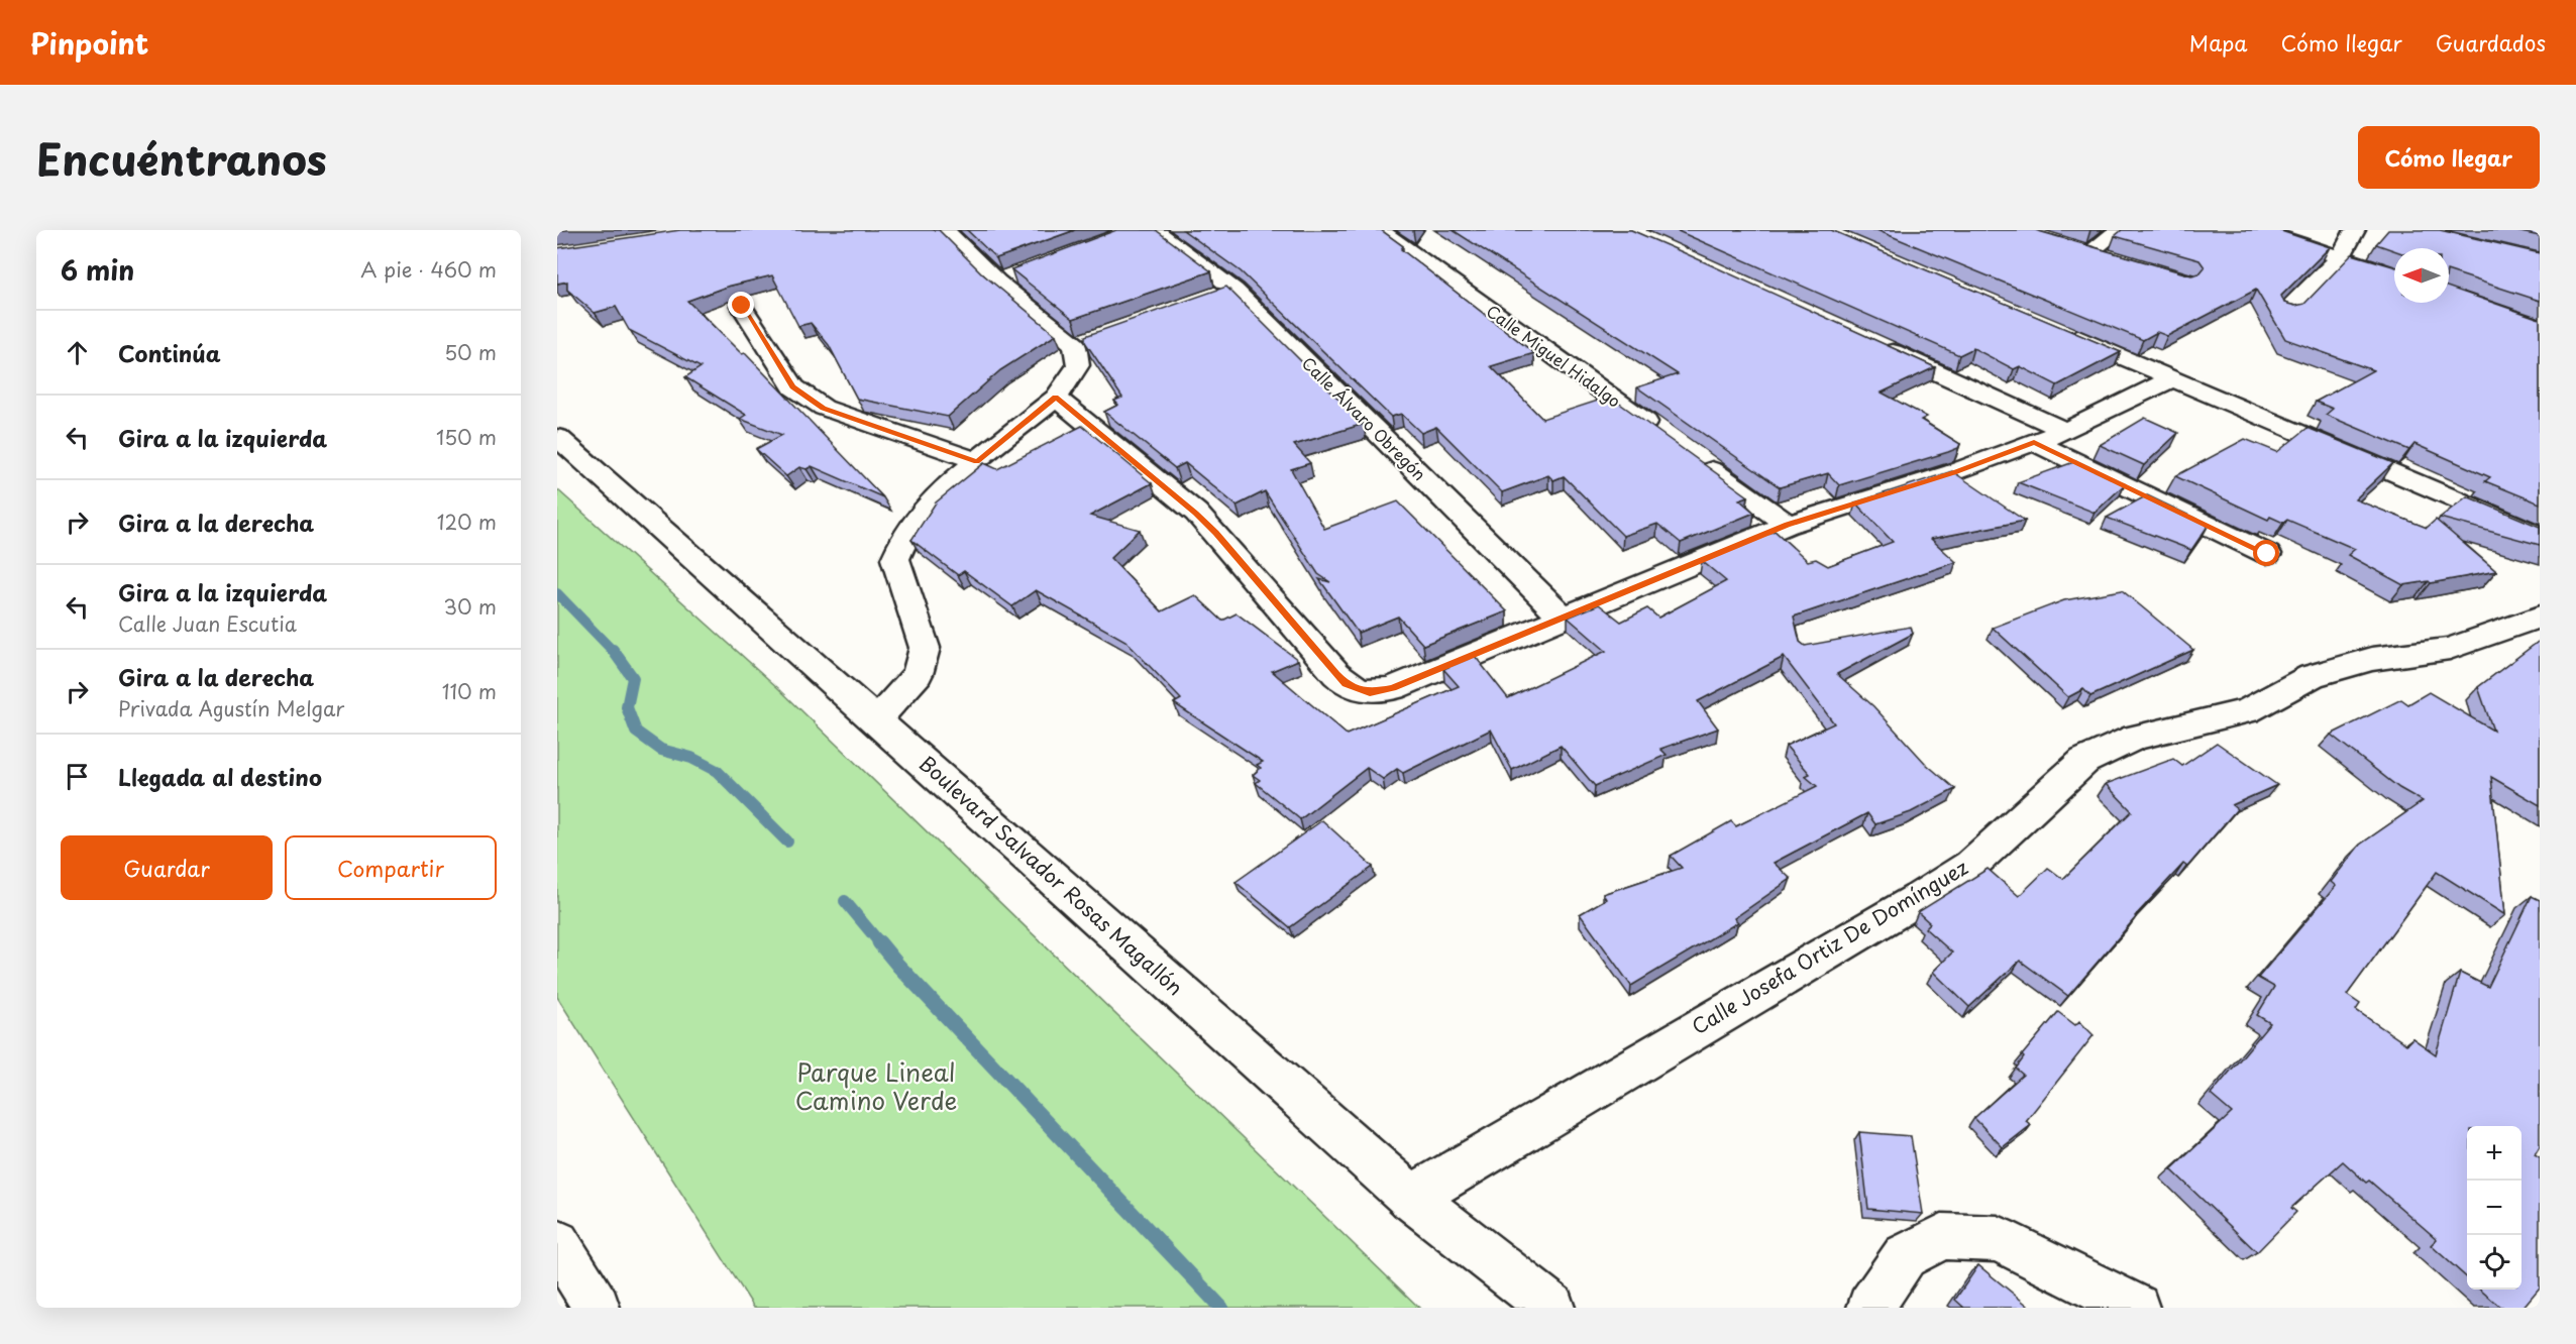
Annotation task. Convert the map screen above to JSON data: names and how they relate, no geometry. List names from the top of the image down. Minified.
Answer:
{"streets":{"main road":["Calle Miguel Hidalgo","Calle Álvaro Obregón","Boulevard Salvador Rosas Magallón","Calle Josefa Ortiz De Domínguez"]},"crossings":[["Boulevard Salvador Rosas Magallón","Calle Josefa Ortiz De Domínguez"]],"parks":["Parque Lineal Camino Verde"],"north":"left","page":{"header":"Pinpoint","nav":["Mapa","Cómo llegar","Guardados"],"title":"Encuéntranos","buttons":["Cómo llegar",["Guardar","Compartir"]],"heading":["6 min","A pie · 460 m"],"list":[["Continúa","50 m"],["Gira a la izquierda","150 m"],["Gira a la derecha","120 m"],["Gira a la izquierda","Calle Juan Escutia","30 m"],["Gira a la derecha","Privada Agustín Melgar","110 m"],"Llegada al destino"],"map_buttons":["+","−"]}}
